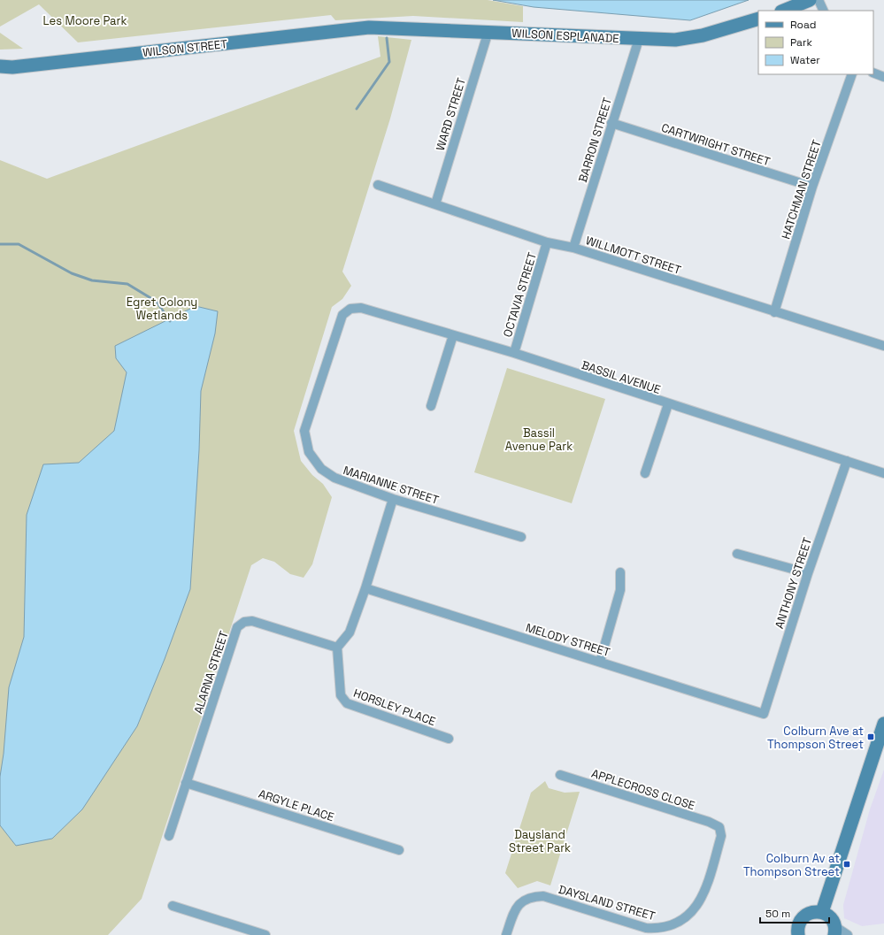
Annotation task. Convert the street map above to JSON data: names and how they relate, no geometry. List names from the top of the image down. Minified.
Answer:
{"streets":{"street":["WILSON ESPLANADE","WILSON STREET","WARD STREET","BARRON STREET","CARTWRIGHT STREET","HATCHMAN STREET","WILLMOTT STREET","OCTAVIA STREET","BASSIL AVENUE","MARIANNE STREET","ANTHONY STREET","MELODY STREET","ALARNA STREET","HORSLEY PLACE","APPLECROSS CLOSE","ARGYLE PLACE","DAYSLAND STREET"]},"crossings":[["WILSON ESPLANADE","WILSON STREET"],["WILSON ESPLANADE","WARD STREET"],["WILSON ESPLANADE","BARRON STREET"],["WARD STREET","WILLMOTT STREET"],["BARRON STREET","CARTWRIGHT STREET"],["BARRON STREET","WILLMOTT STREET"],["CARTWRIGHT STREET","HATCHMAN STREET"],["HATCHMAN STREET","WILLMOTT STREET"],["WILLMOTT STREET","OCTAVIA STREET"],["OCTAVIA STREET","BASSIL AVENUE"],["BASSIL AVENUE","MARIANNE STREET"],["BASSIL AVENUE","ANTHONY STREET"],["ANTHONY STREET","MELODY STREET"],["ALARNA STREET","HORSLEY PLACE"],["ALARNA STREET","ARGYLE PLACE"],["APPLECROSS CLOSE","DAYSLAND STREET"]],"parks":["Les Moore Park","Egret Colony Wetlands","Bassil Avenue Park","Daysland Street Park"],"places":{"transit":["Colburn Ave at Thompson Street","Colburn Av at Thompson Street"]},"legend":["Road","Park","Water"],"scale_bar":"50 m"}
